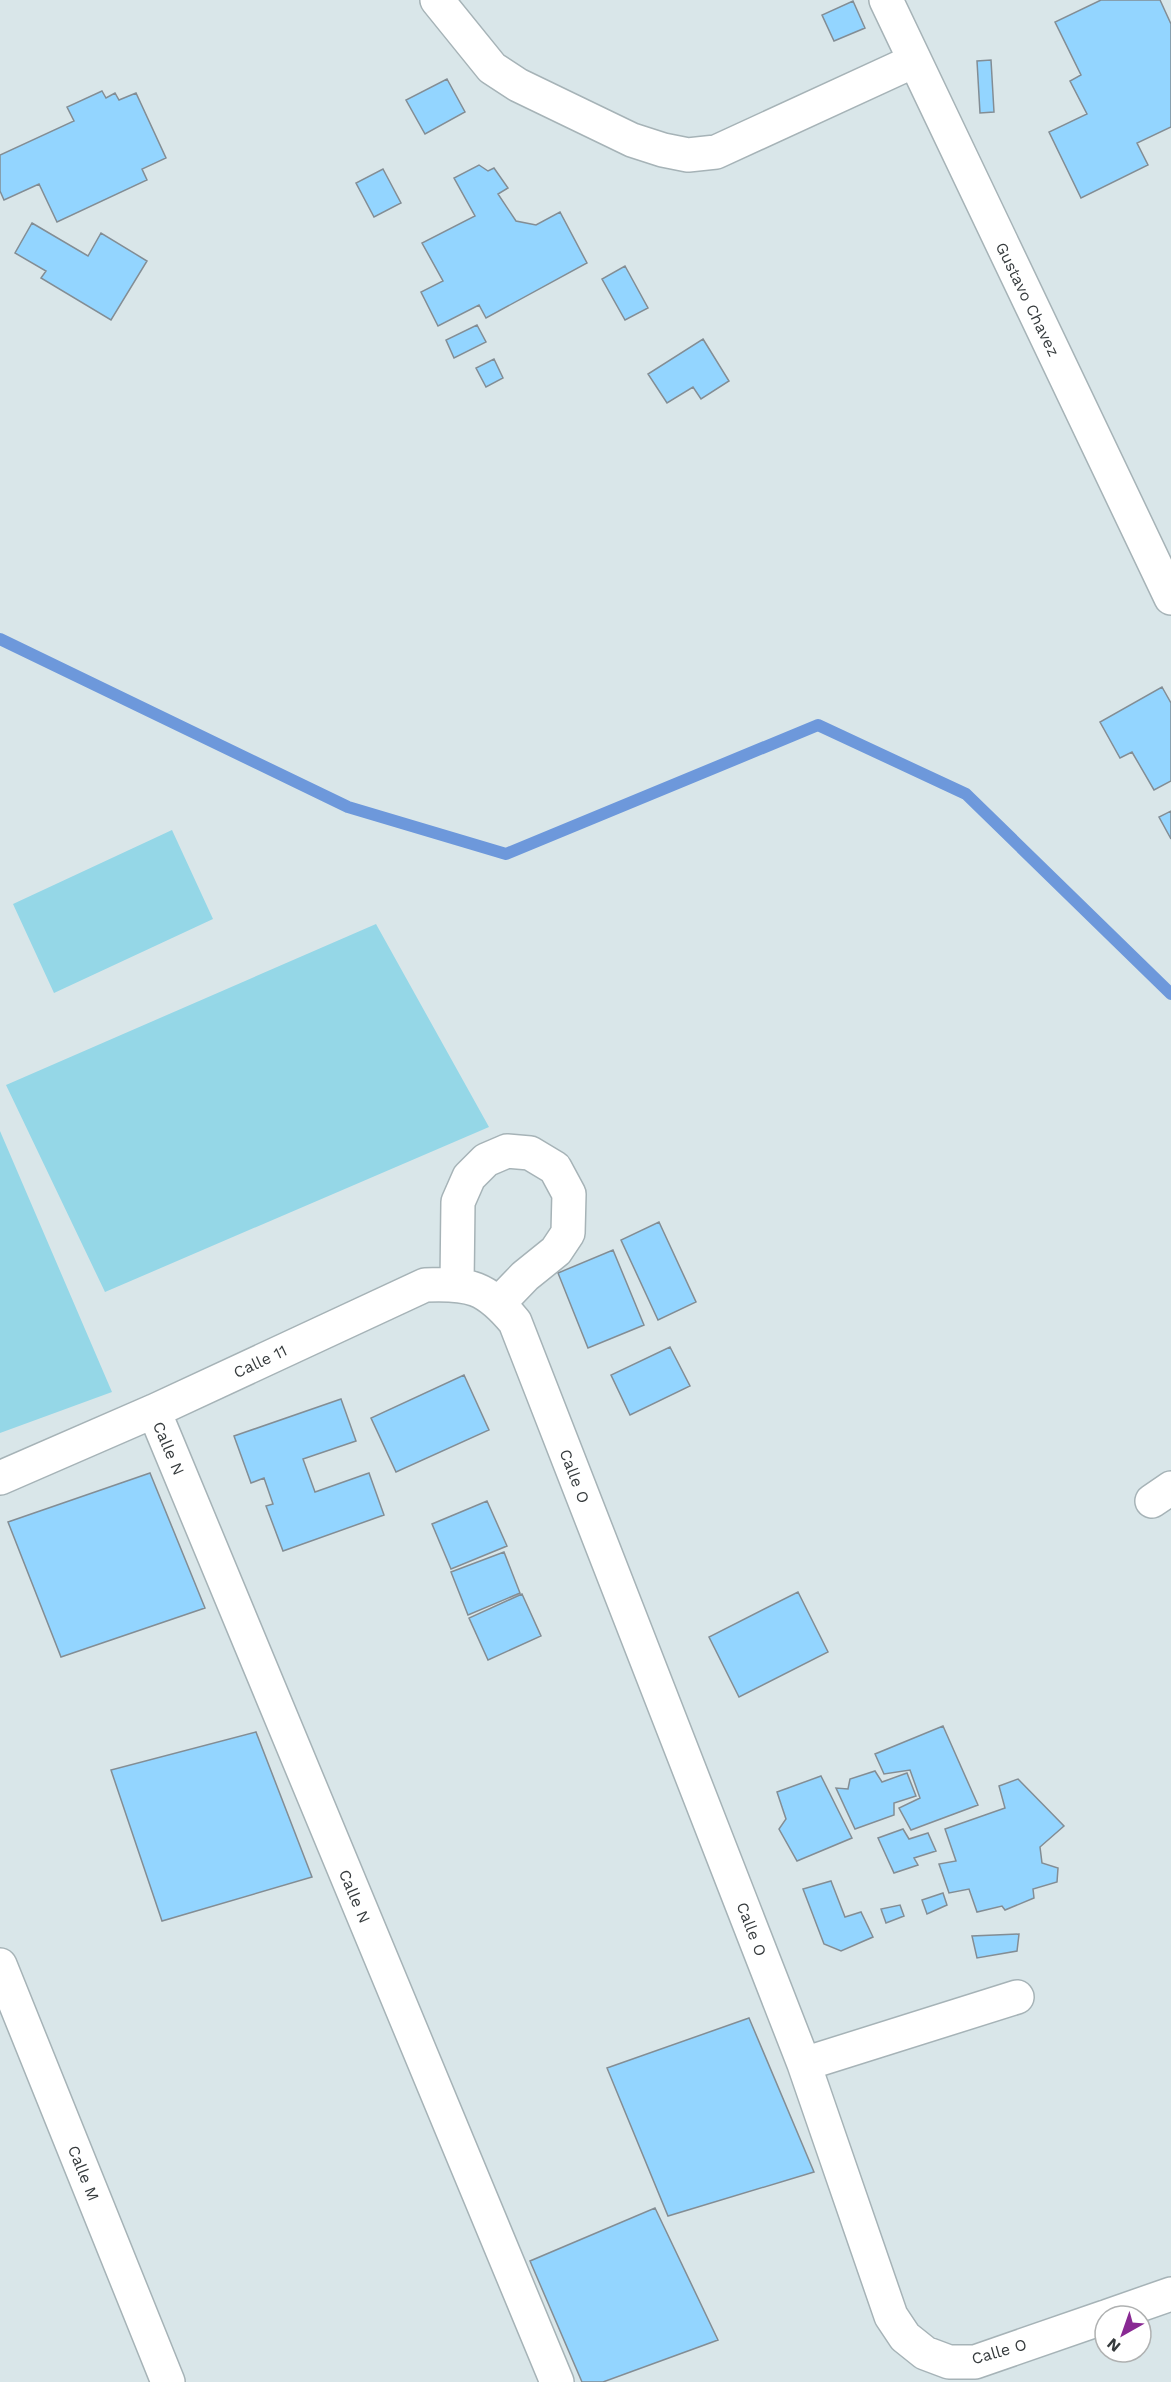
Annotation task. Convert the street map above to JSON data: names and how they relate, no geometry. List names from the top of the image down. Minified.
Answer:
{"streets":{"street":["Gustavo Chavez","Calle 11","Calle N","Calle O","Calle M"]},"crossings":[["Calle 11","Calle N"],["Calle 11","Calle O"]],"north":"bottom left"}
